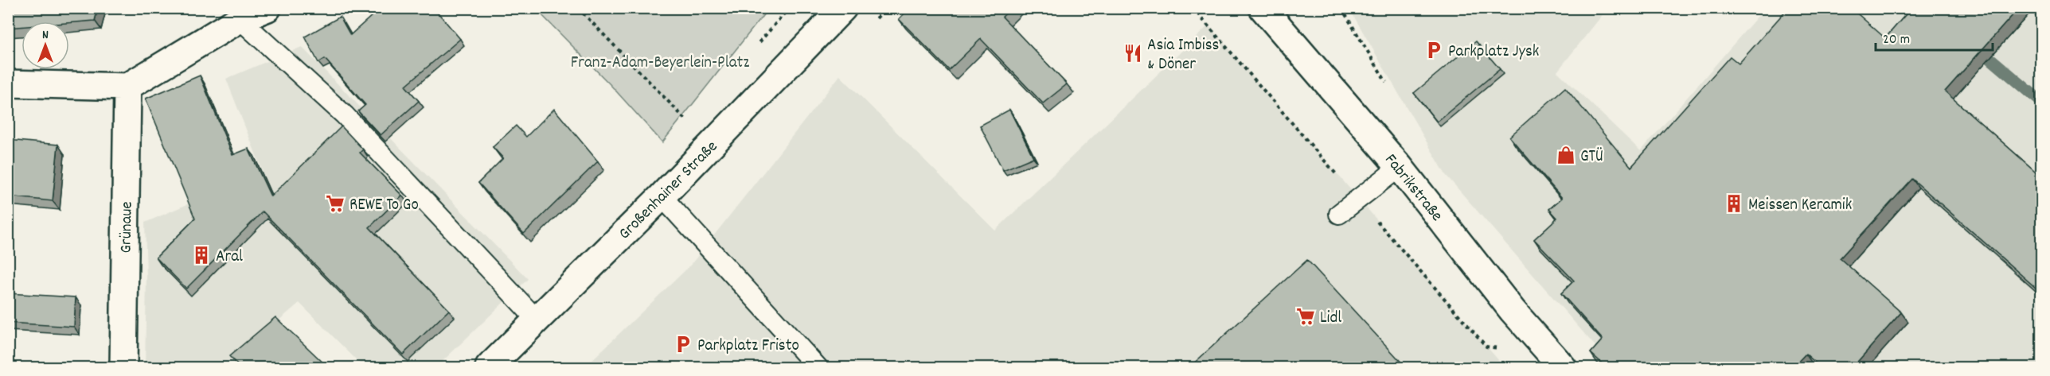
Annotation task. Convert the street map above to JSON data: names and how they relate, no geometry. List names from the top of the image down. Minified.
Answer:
{"streets":{"street":["Fabrikstraße","Großenhainer Straße","Grünaue"]},"parks":["Franz-Adam-Beyerlein-Platz"],"places":{"parking":["Parkplatz Jysk","Parkplatz Fristo"],"restaurant":["Asia Imbiss & Döner"],"shop":["GTÜ"],"supermarket":["REWE To Go","Lidl"],"building":["Meissen Keramik","Aral"]},"scale_bar":"20 m","north":"top"}
